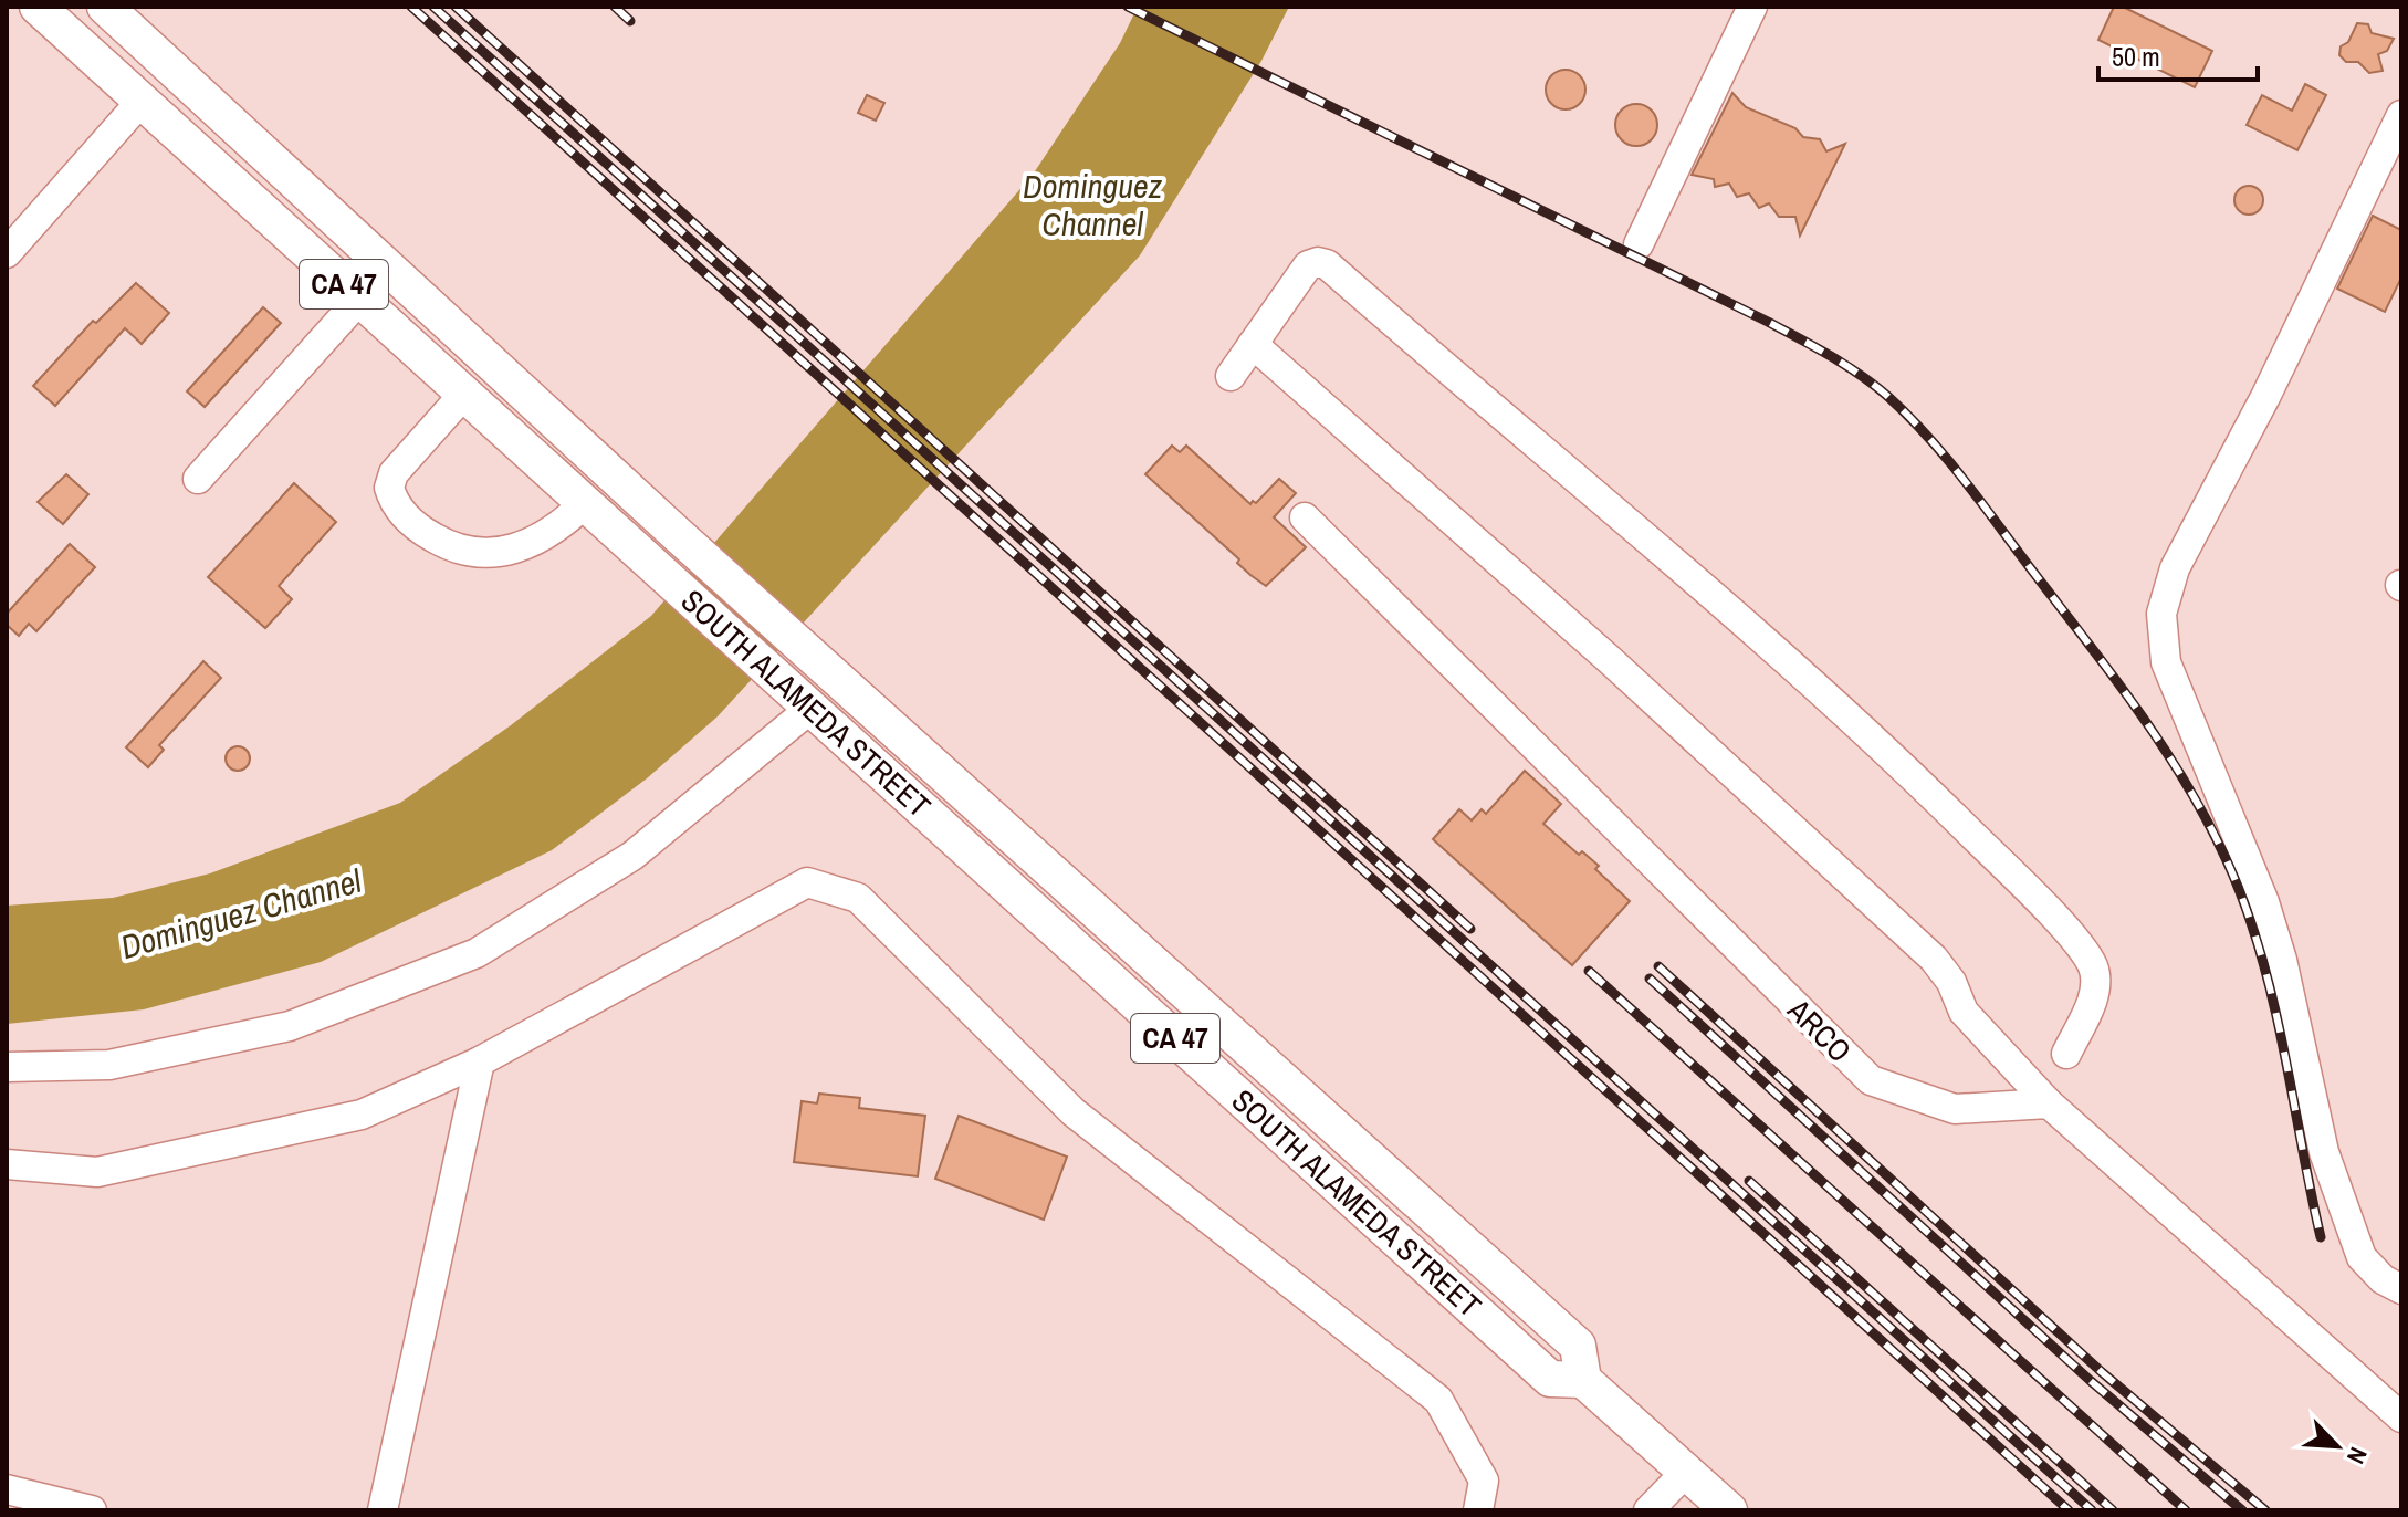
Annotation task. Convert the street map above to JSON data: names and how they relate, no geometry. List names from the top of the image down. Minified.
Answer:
{"streets":{"main road":["CA 47","SOUTH ALAMEDA STREET"],"lane":["ARCO"]},"water":["Dominguez Channel"],"scale_bar":"50 m","north":"bottom right"}
